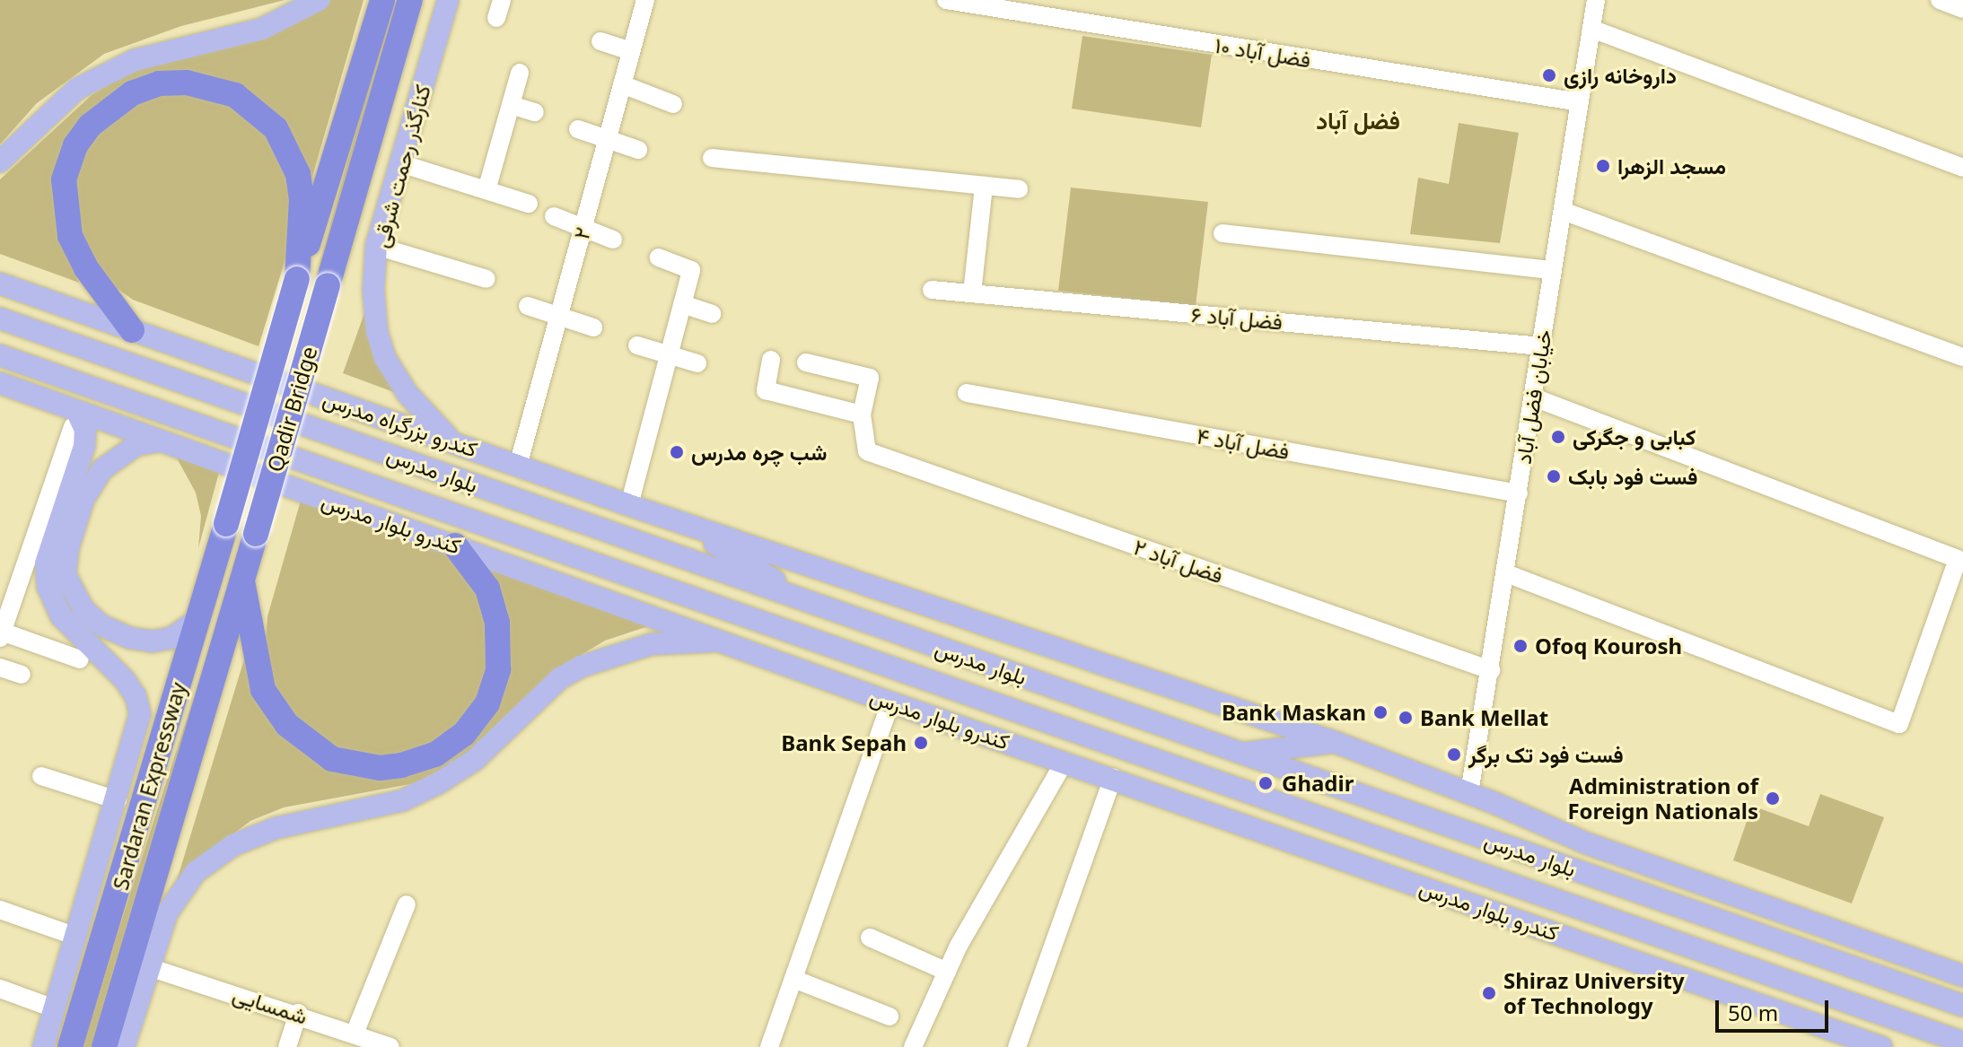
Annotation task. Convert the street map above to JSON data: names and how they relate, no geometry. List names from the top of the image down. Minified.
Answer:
{"streets":{"highway":["Qadir Bridge","Sardaran Expressway"],"main road":["کنارگذر رحمت شرقی","کندرو بزرگراه مدرس","بلوار مدرس","کندرو بلوار مدرس"],"street":["فضل آباد ۱۰","۲","فضل آباد ۶","خیابان فضل آباد","فضل آباد ۴","فضل آباد ۲","شمسایی"]},"crossings":[["فضل آباد ۱۰","خیابان فضل آباد"],["کنارگذر رحمت شرقی","کندرو بزرگراه مدرس"],["۲","کندرو بزرگراه مدرس"],["فضل آباد ۶","خیابان فضل آباد"],["خیابان فضل آباد","فضل آباد ۴"],["خیابان فضل آباد","فضل آباد ۲"],["Qadir Bridge","Sardaran Expressway"]],"districts":["فضل آباد"],"places":["داروخانه رازی","مسجد الزهرا","کبابی و جگرکی","شب چره مدرس","فست فود بابک","Ofoq Kourosh","Bank Maskan","Bank Mellat","Bank Sepah","فست فود تک برگر","Ghadir","Administration of Foreign Nationals","Shiraz University of Technology"],"scale_bar":"50 m"}
